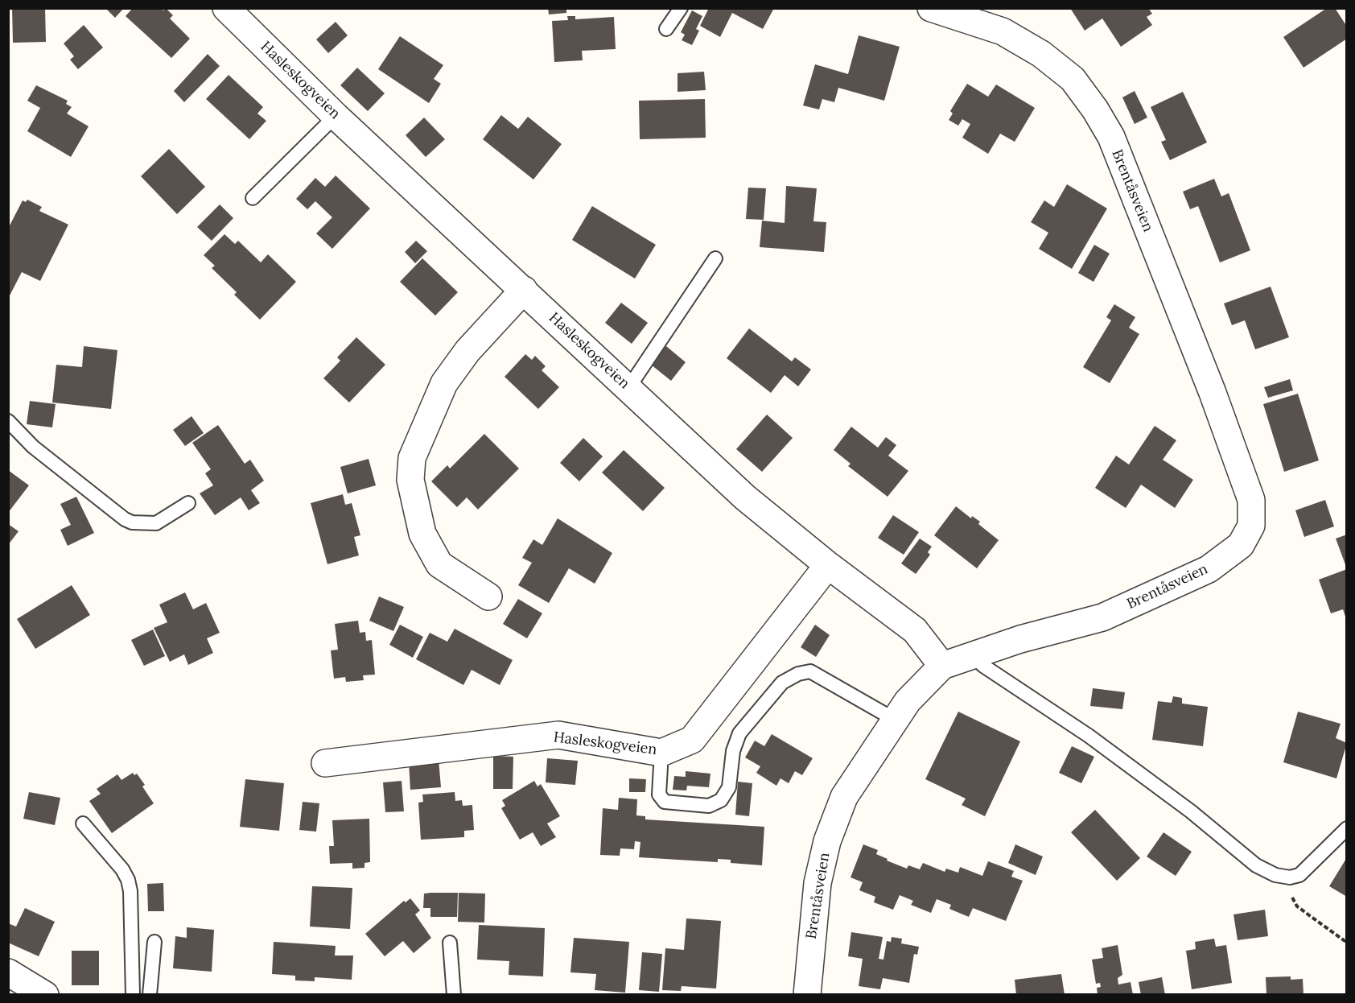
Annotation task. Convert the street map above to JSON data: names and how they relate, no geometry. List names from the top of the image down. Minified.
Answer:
{"streets":{"street":["Hasleskogveien","Brentåsveien"]},"crossings":[["Hasleskogveien","Brentåsveien"]]}
